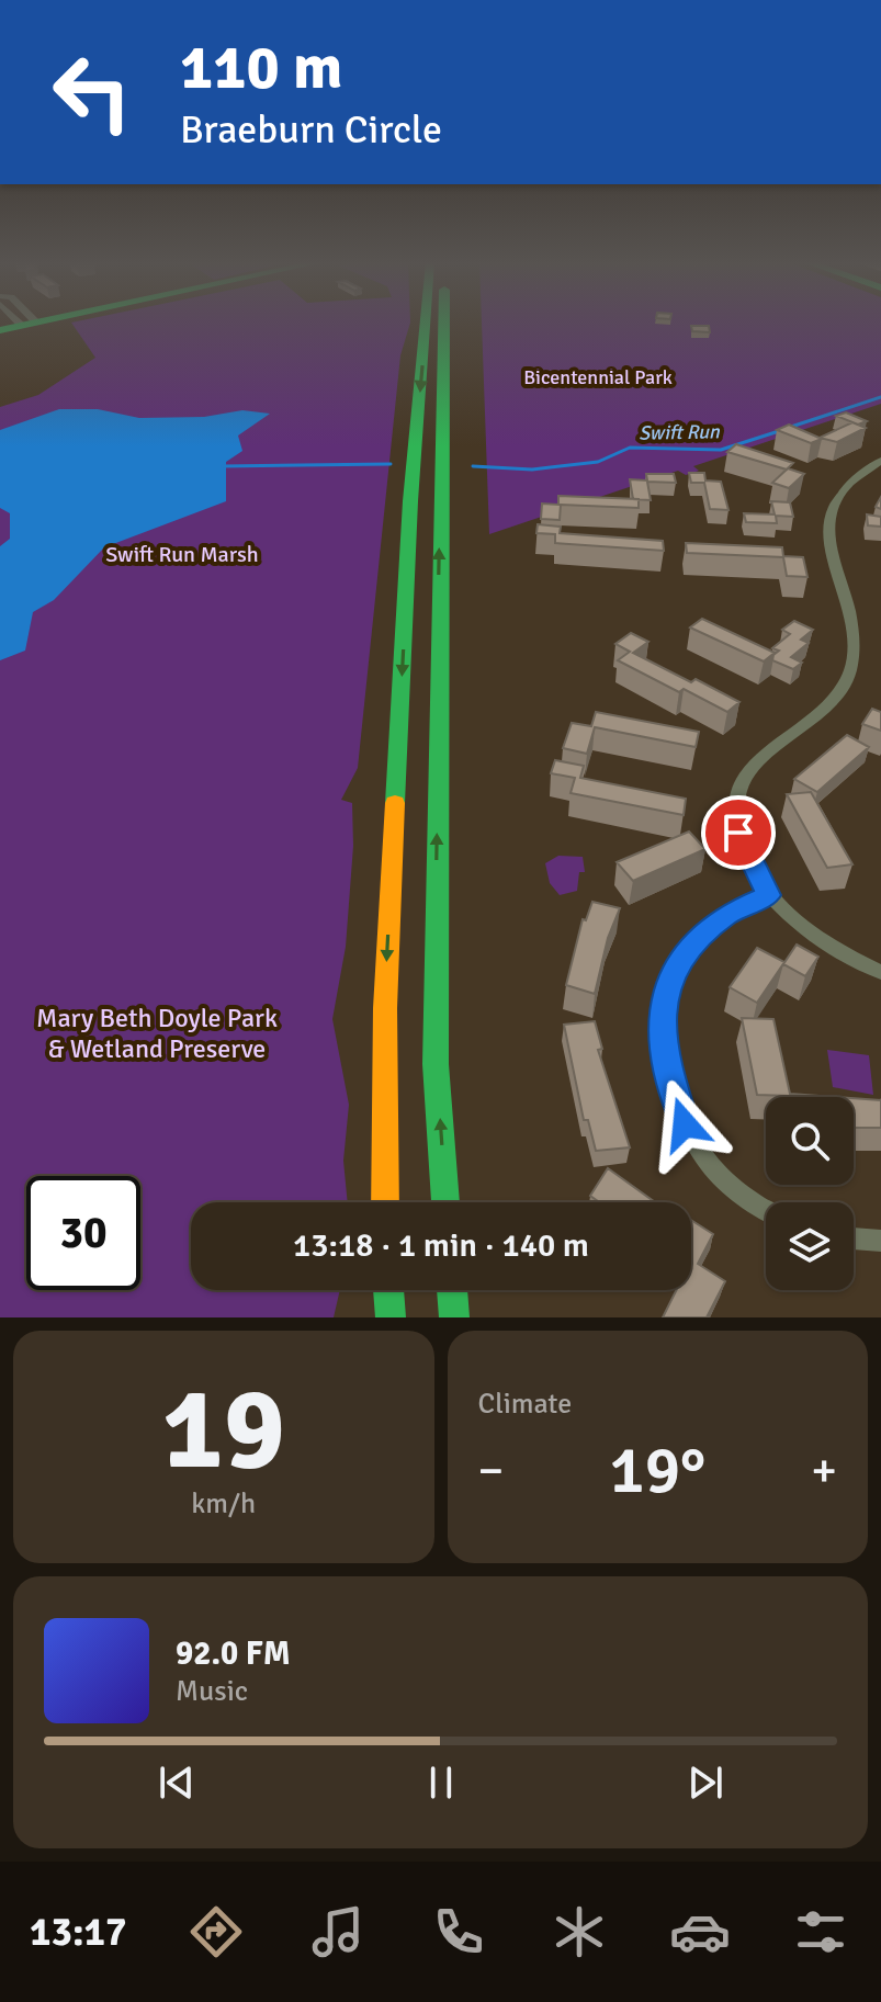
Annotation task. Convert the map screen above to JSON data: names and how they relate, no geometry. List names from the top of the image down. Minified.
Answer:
{"water":["Swift Run"],"parks":["Bicentennial Park","Swift Run Marsh","Mary Beth Doyle Park & Wetland Preserve"],"page":{"turn":["110 m","Braeburn Circle"],"limit":"30","trip":"13:18 · 1 min · 140 m","tile":[["19","km/h"],"Climate"],"heat":["−","19°","+"],"song":["92.0 FM","Music"],"tabs":"13:17"}}
